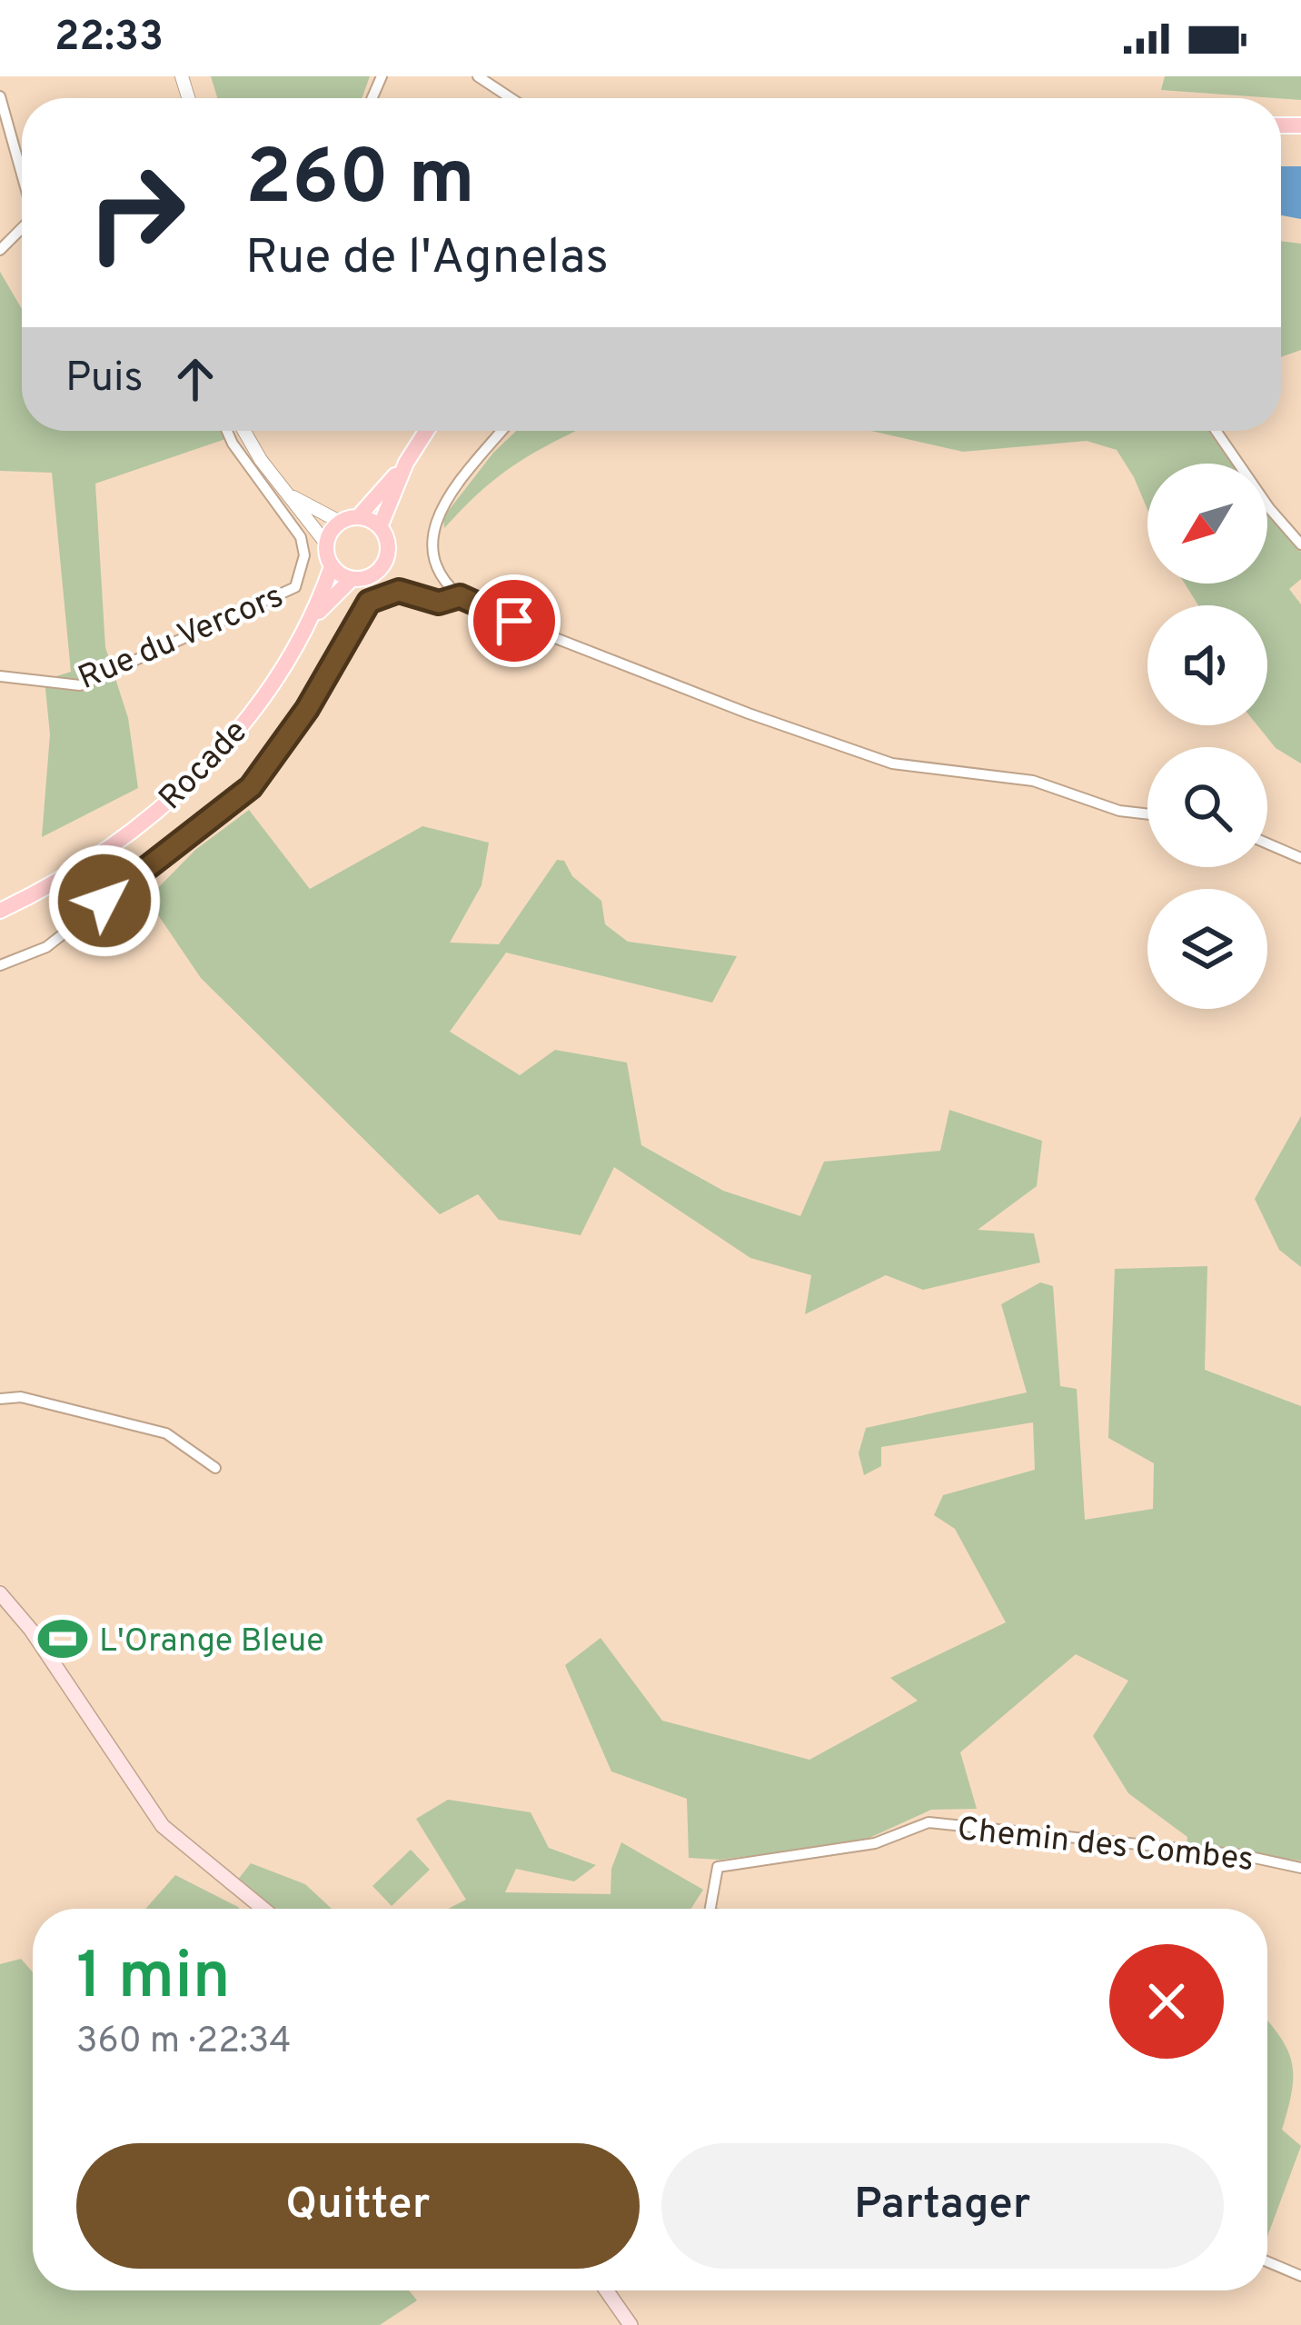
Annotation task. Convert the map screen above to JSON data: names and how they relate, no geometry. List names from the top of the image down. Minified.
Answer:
{"streets":{"main road":["Rocade"],"street":["Rue du Vercors","Chemin des Combes"]},"places":{"sports":["L'Orange Bleue"]},"north":"bottom left","page":{"status":"22:33","turn":["260 m","Rue de l'Agnelas"],"then":"Puis","heading":["1 min","360 m · 22:34"],"buttons":["Quitter","Partager"]}}
